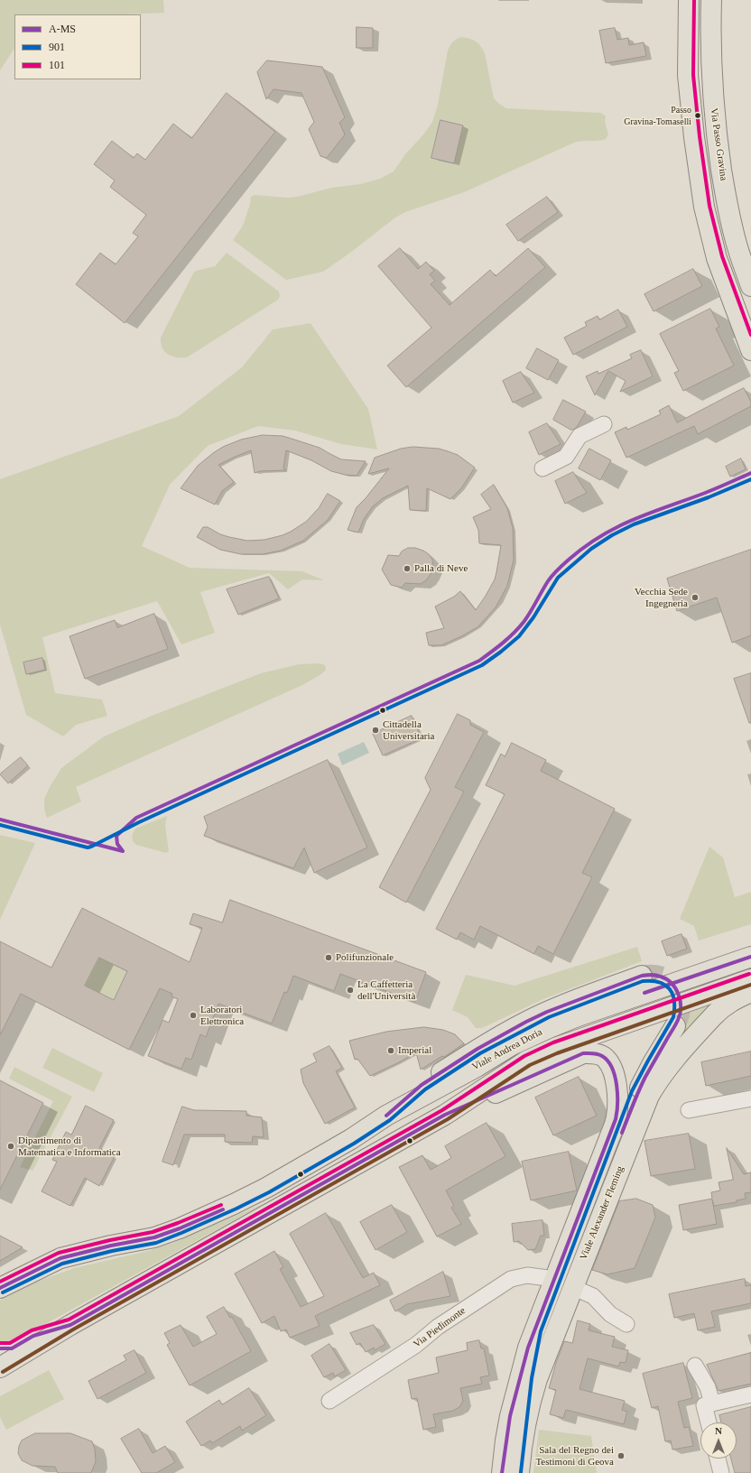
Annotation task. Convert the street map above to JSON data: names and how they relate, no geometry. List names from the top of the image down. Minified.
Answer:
{"streets":{"main road":["Via Passo Gravina","Viale Andrea Doria","Viale Alexander Fleming"],"street":["Via Piedimonte"]},"crossings":[["Viale Andrea Doria","Viale Alexander Fleming"],["Viale Alexander Fleming","Via Piedimonte"]],"places":["Passo Gravina-Tomaselli","Palla di Neve","Vecchia Sede Ingegneria","Cittadella Universitaria","Polifunzionale","La Caffetteria dell'Università","Laboratori Elettronica","Imperial","Dipartimento di Matematica e Informatica","Sala del Regno dei Testimoni di Geova"],"lines":["transit line 101","transit line A-MS","transit line 901"],"legend":["A-MS","901","101"],"north":"top"}
